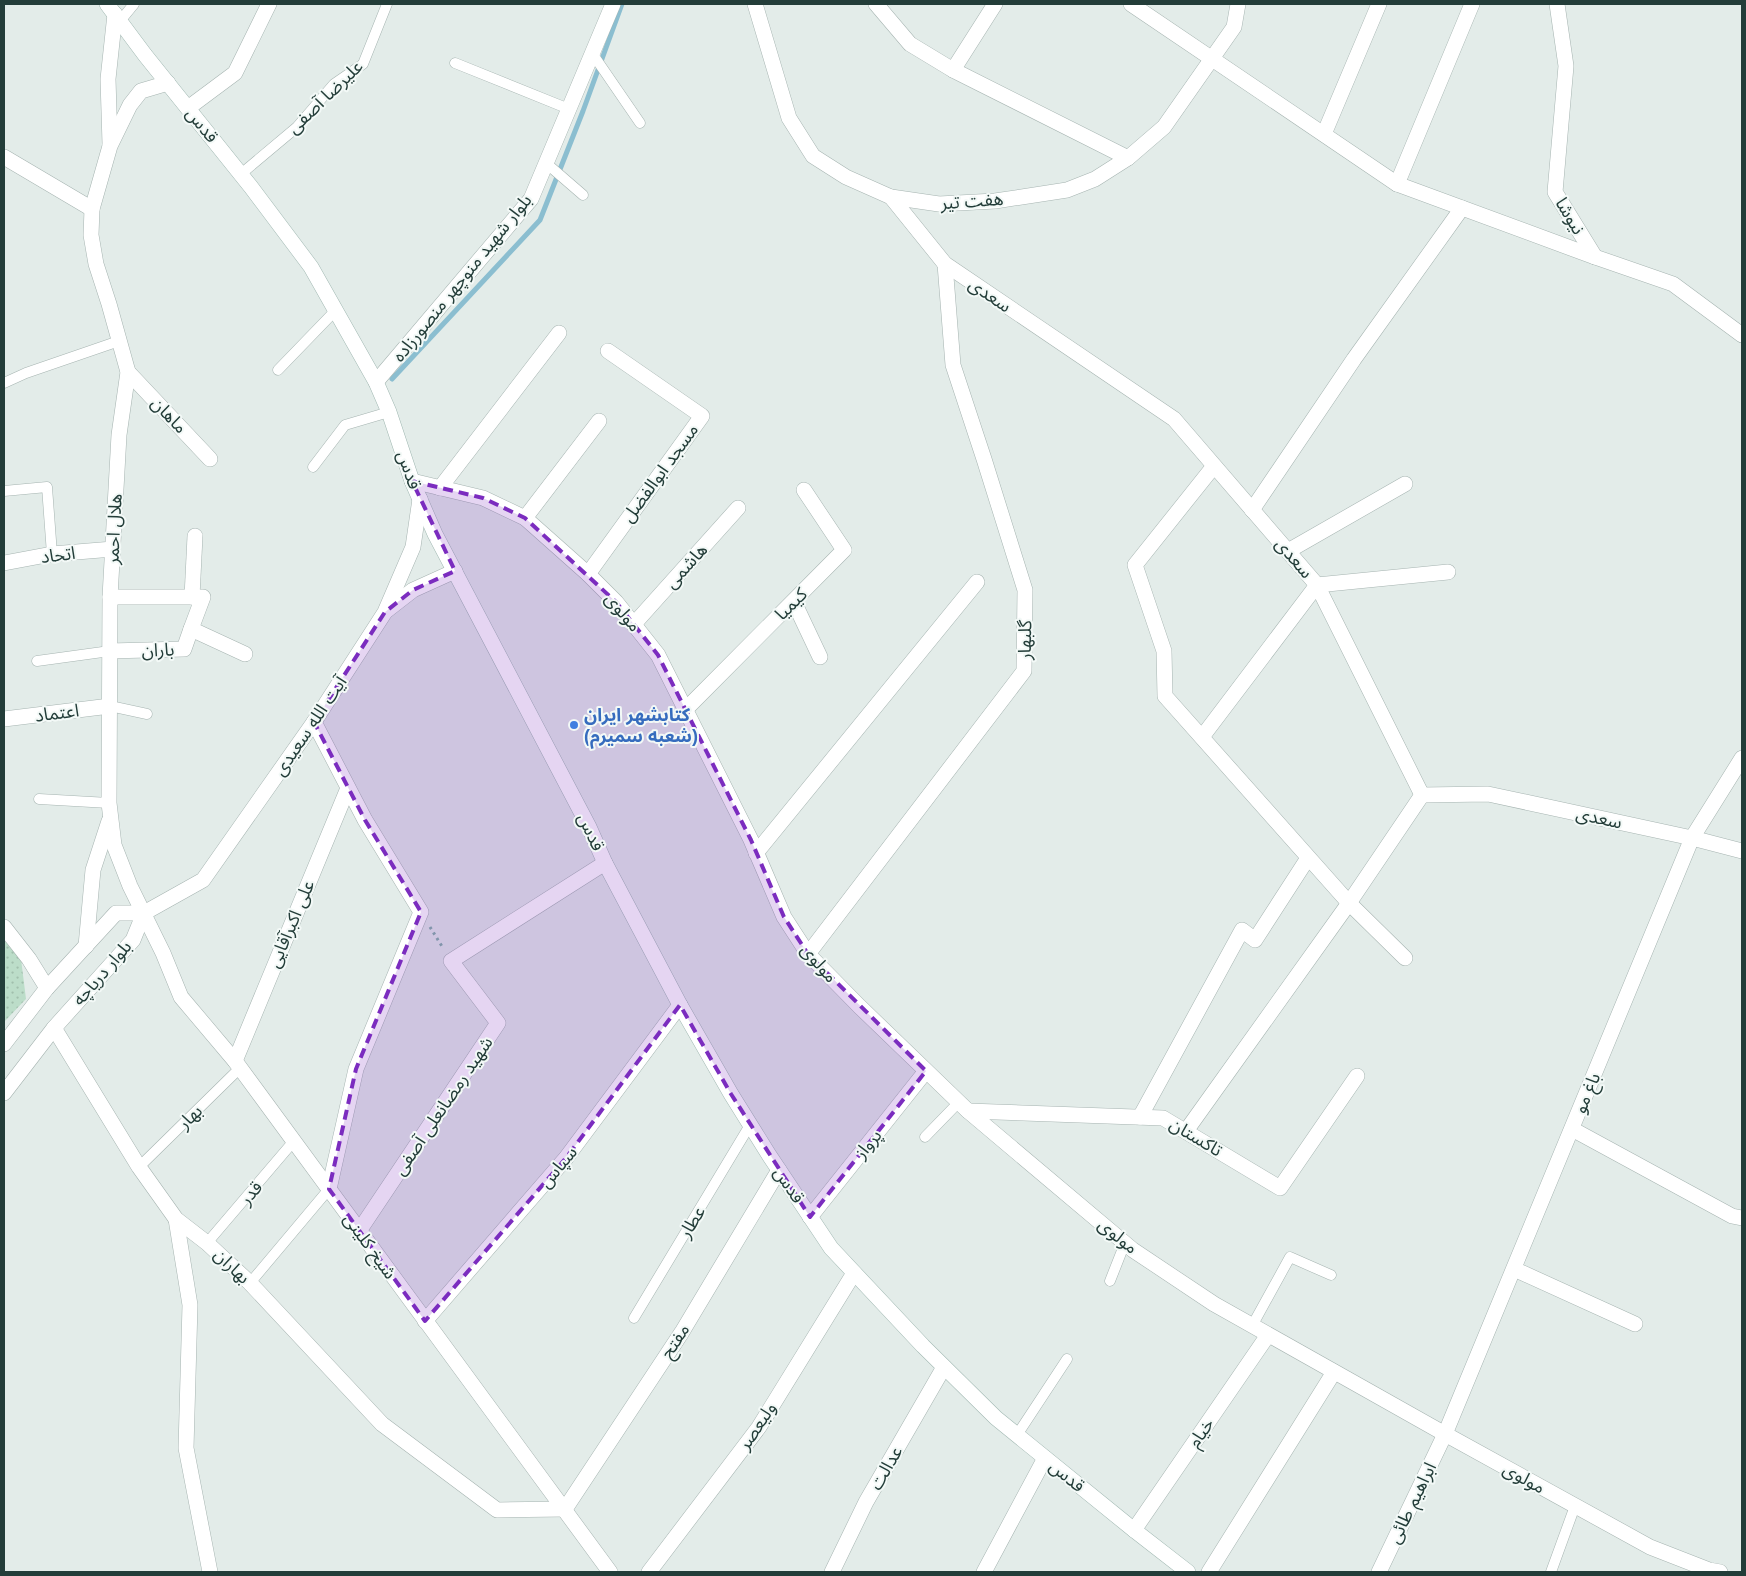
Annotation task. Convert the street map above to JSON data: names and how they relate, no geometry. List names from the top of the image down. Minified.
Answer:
{"streets":{"street":["قدس","هفت تیر","نیوشا","بلوار شهید منوچهر منصورزاده","سعدی","ماهان","مسجد ابوالفضل","هلال احمر","اتحاد","هاشمی","کیمیا","مولوی","گلبهار","باران","اعتماد","آیت الله سعیدی","علی اکبرآقایی","بلوار دریاچه","باغ مو","شهید رمضانعلی آصفی","تاکستان","پرواز","سپاس","شیخ کلینی","بهاران","مفتح","ولیعصر","خیام","عدالت","ابراهیم طائی"],"lane":["علیرضا آصفی","بهار","قدر","عطار"]},"crossings":[["علیرضا آصفی","قدس"],["قدس","بلوار شهید منوچهر منصورزاده"],["قدس","مولوی"],["قدس","آیت الله سعیدی"],["قدس","پرواز"],["قدس","سپاس"],["قدس","عطار"],["قدس","مفتح"],["قدس","ولیعصر"],["قدس","خیام"],["قدس","عدالت"],["هفت تیر","سعدی"],["سعدی","گلبهار"],["سعدی","باغ مو"],["ماهان","هلال احمر"],["مسجد ابوالفضل","مولوی"],["هلال احمر","اتحاد"],["هلال احمر","باران"],["هلال احمر","اعتماد"],["هلال احمر","آیت الله سعیدی"],["هلال احمر","بلوار دریاچه"],["هلال احمر","شیخ کلینی"],["هاشمی","مولوی"],["کیمیا","مولوی"],["مولوی","گلبهار"],["مولوی","باغ مو"],["مولوی","تاکستان"],["مولوی","پرواز"],["مولوی","خیام"],["مولوی","ابراهیم طائی"],["آیت الله سعیدی","بلوار دریاچه"],["آیت الله سعیدی","شیخ کلینی"],["علی اکبرآقایی","بهار"],["علی اکبرآقایی","شیخ کلینی"],["بلوار دریاچه","شیخ کلینی"],["باغ مو","ابراهیم طائی"],["شهید رمضانعلی آصفی","شیخ کلینی"],["بهار","شیخ کلینی"],["سپاس","شیخ کلینی"],["قدر","شیخ کلینی"],["قدر","بهاران"],["شیخ کلینی","بهاران"],["شیخ کلینی","مفتح"],["بهاران","مفتح"]],"places":["کتابشهر ایران (شعبه سمیرم)"]}
